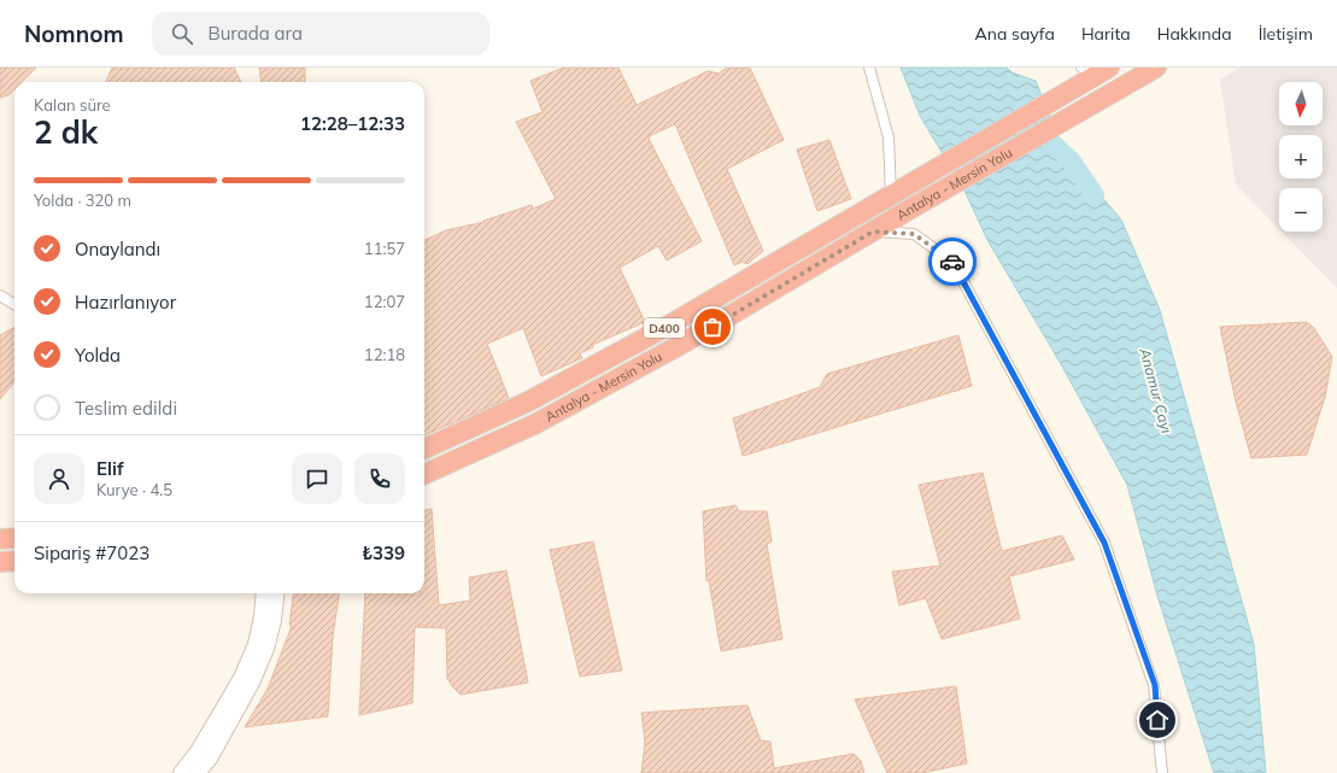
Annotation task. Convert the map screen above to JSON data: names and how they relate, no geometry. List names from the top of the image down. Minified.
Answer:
{"streets":{"highway":["Antalya - Mersin Yolu","D400"]},"water":["Anamur Çayı"],"north":"bottom","page":{"header":"Nomnom","search":"Burada ara","nav":["Ana sayfa","Harita","Hakkında","İletişim"],"map_buttons":["+","−"],"heading":["2 dk","Kalan süre","12:28–12:33"],"panel":["Elif","Kurye · 4.5","Sipariş #7023","₺339"],"bar":"Yolda · 320 m","list":[["Onaylandı","11:57"],["Hazırlanıyor","12:07"],["Yolda","12:18"],"Teslim edildi"]}}
